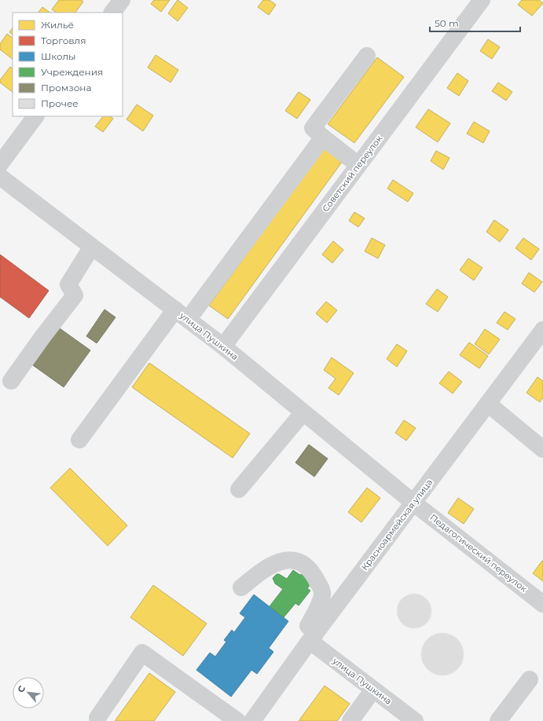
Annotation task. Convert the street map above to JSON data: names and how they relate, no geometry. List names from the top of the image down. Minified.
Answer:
{"streets":{"street":["Советский переулок","улица Пушкина","Красноармейская улица","Педагогический переулок"]},"crossings":[["Советский переулок","улица Пушкина"],["улица Пушкина","Красноармейская улица"],["улица Пушкина","Педагогический переулок"],["Красноармейская улица","Педагогический переулок"]],"legend":["Жильё","Торговля","Школы","Учреждения","Промзона","Прочее"],"scale_bar":"50 m","north":"top left"}
